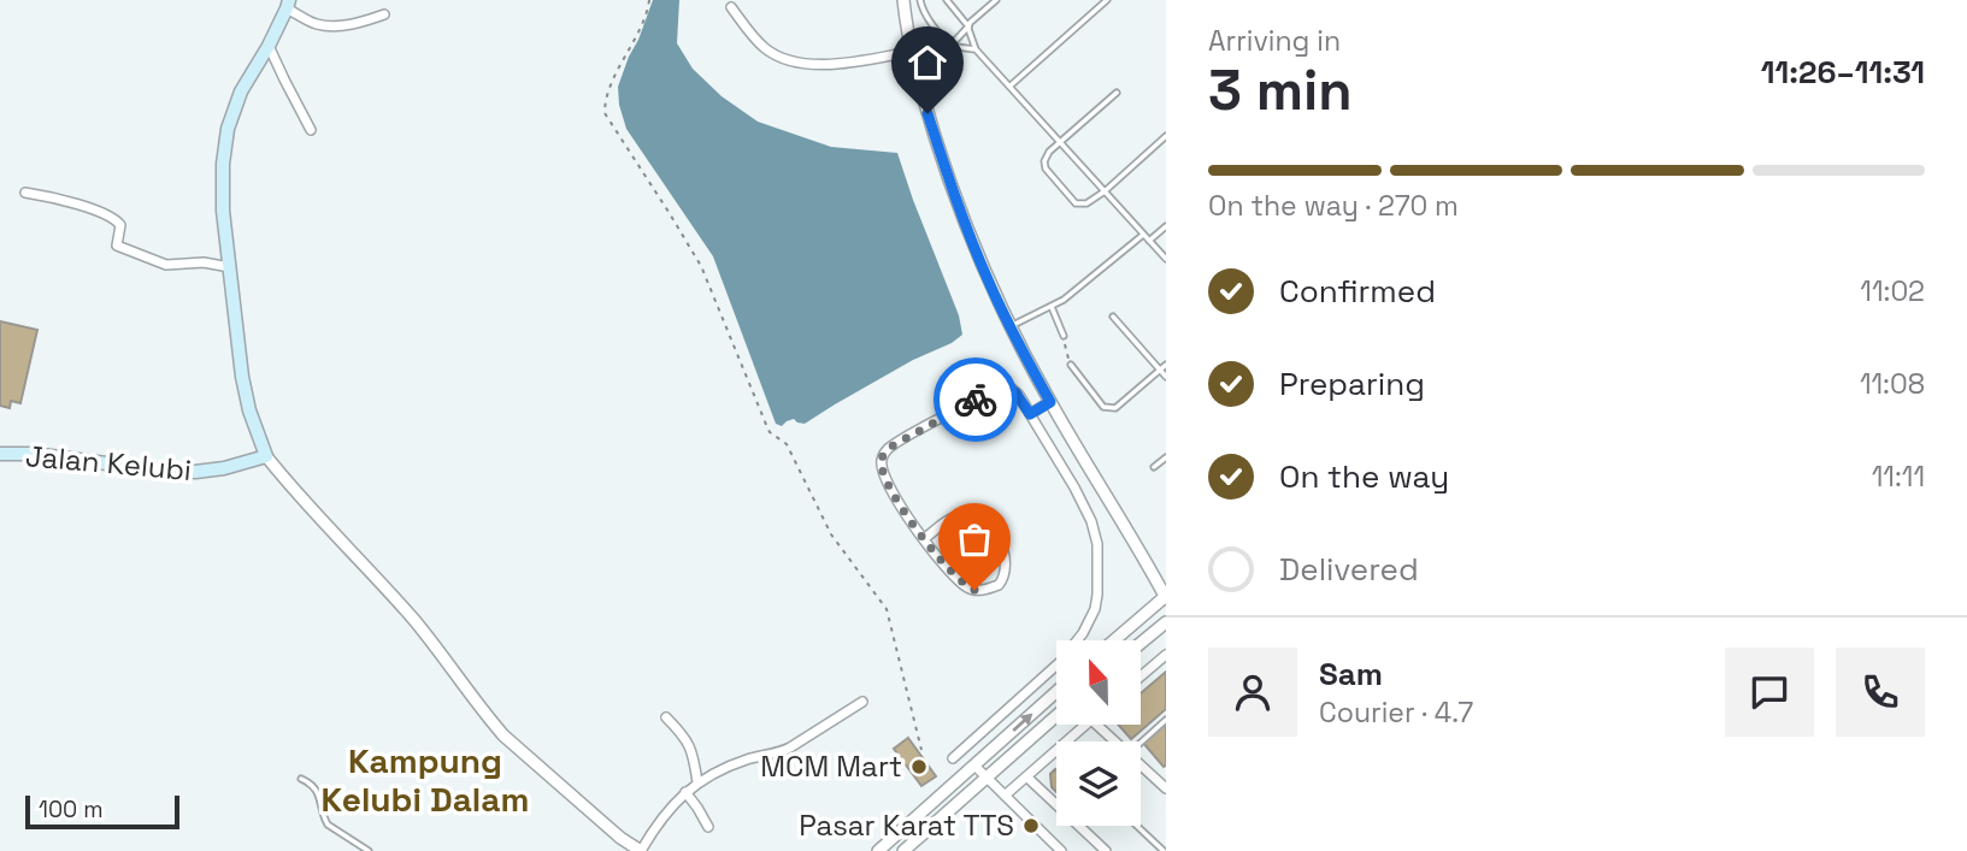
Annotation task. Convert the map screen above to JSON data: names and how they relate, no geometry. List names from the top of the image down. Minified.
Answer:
{"streets":{"main road":["Jalan Kelubi"]},"districts":["Kampung Kelubi Dalam"],"places":["MCM Mart","Pasar Karat TTS"],"scale_bar":"100 m","north":"top","page":{"heading":["3 min","Arriving in","11:26–11:31"],"panel":["Sam","Courier · 4.7"],"bar":"On the way · 270 m","list":[["Confirmed","11:02"],["Preparing","11:08"],["On the way","11:11"],"Delivered"],"scale":"100 m"}}
